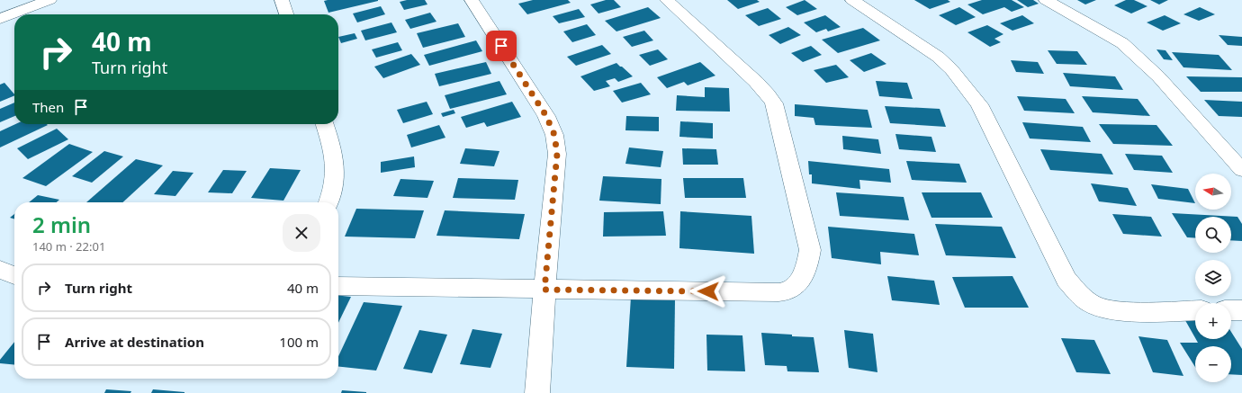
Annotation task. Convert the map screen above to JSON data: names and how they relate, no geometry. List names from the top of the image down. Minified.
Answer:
{"north":"left","page":{"turn":["40 m","Turn right"],"then":"Then","map_buttons":["+","−"],"heading":["2 min","140 m · 22:01"],"list":[{"name":"Turn right","value":"40 m"},{"name":"Arrive at destination","value":"100 m"}]}}
